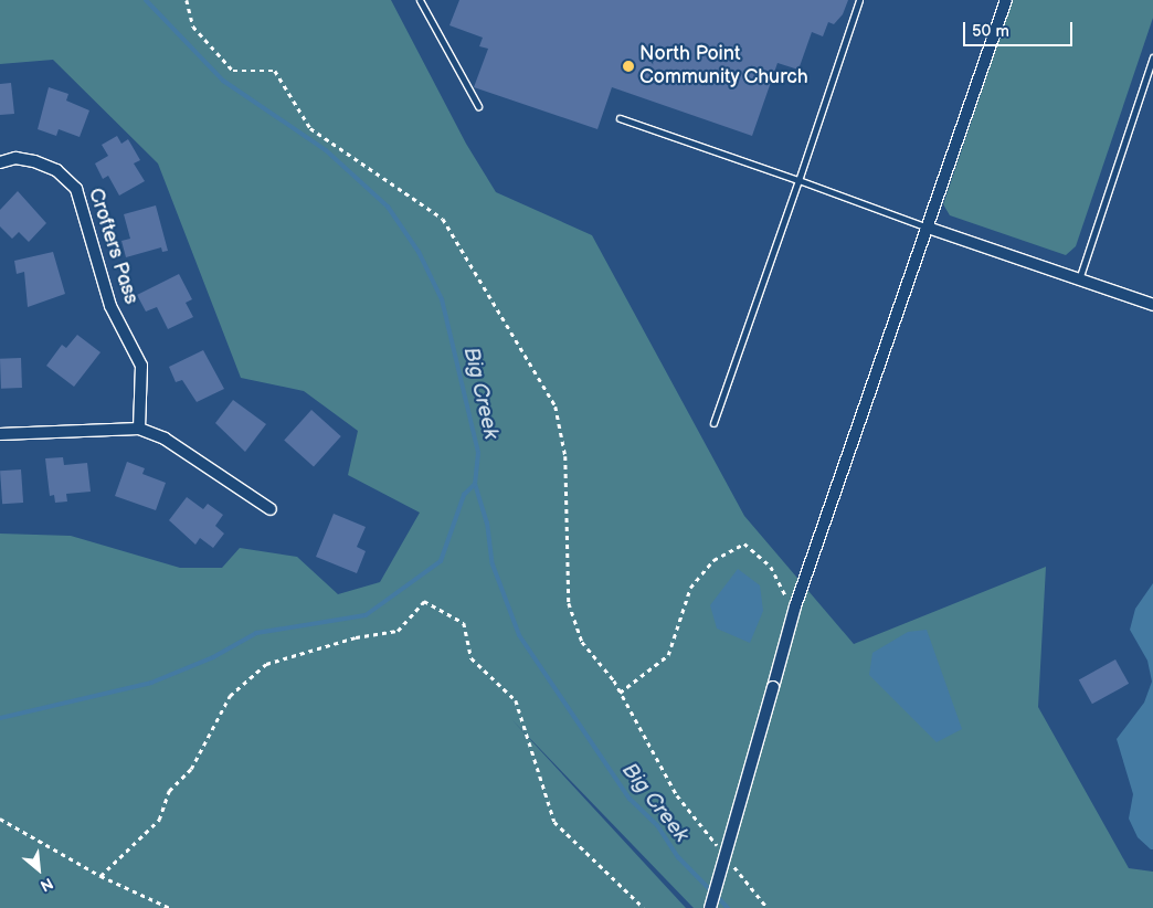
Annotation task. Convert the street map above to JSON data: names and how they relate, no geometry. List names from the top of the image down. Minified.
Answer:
{"streets":{"street":["Crofters Pass"]},"water":["Big Creek"],"places":["North Point Community Church"],"scale_bar":"50 m","north":"bottom right"}
